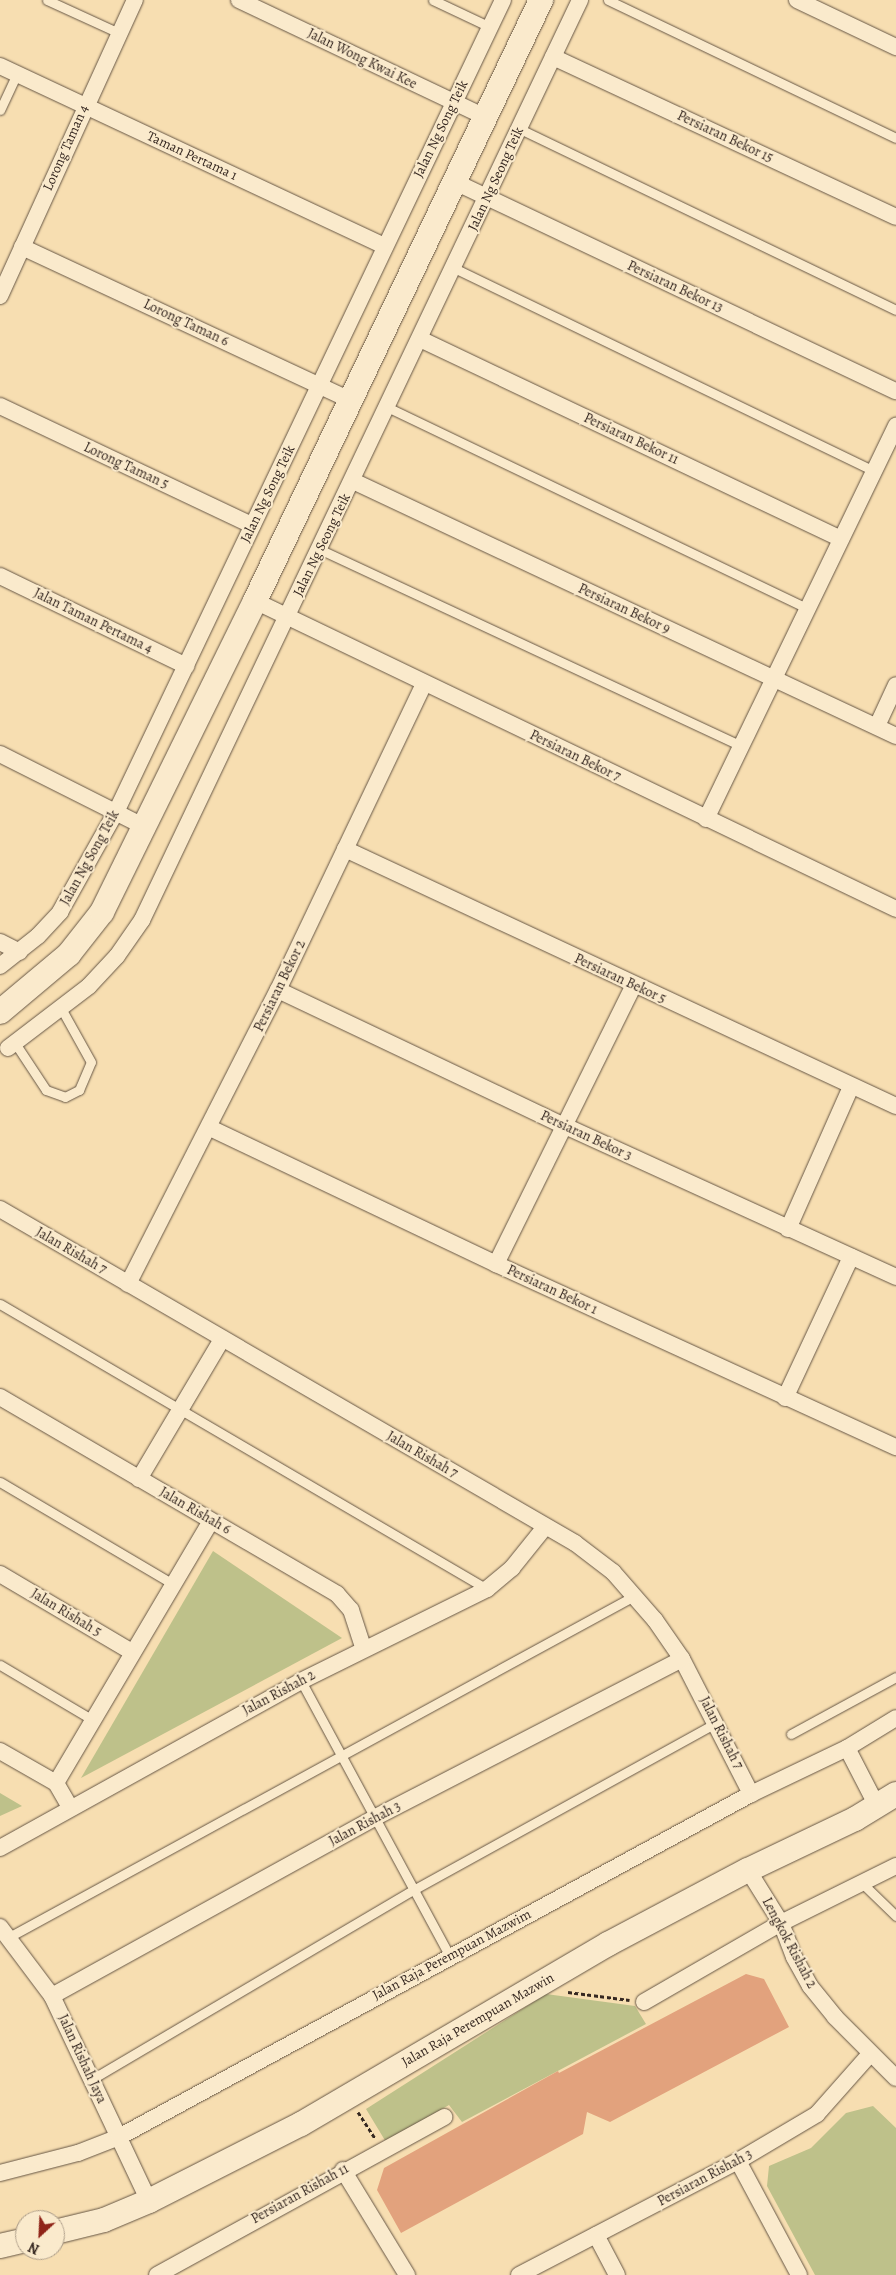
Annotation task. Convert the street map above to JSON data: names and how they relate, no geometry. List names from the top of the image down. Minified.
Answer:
{"streets":{"main road":["Jalan Raja Perempuan Mazwin"],"street":["Jalan Wong Kwai Kee","Jalan Ng Song Teik","Persiaran Bekor 15","Lorong Taman 4","Taman Pertama 1","Jalan Ng Seong Teik","Persiaran Bekor 13","Lorong Taman 6","Persiaran Bekor 11","Lorong Taman 5","Persiaran Bekor 9","Jalan Taman Pertama 4","Persiaran Bekor 7","Persiaran Bekor 5","Persiaran Bekor 2","Persiaran Bekor 3","Jalan Rishah 7","Persiaran Bekor 1","Jalan Rishah 6","Jalan Rishah 5","Jalan Rishah 2","Jalan Rishah 3","Lengkok Rishah 2","Jalan Raja Perempuan Mazwim","Jalan Rishah Jaya","Persiaran Rishah 3","Persiaran Rishah 11"]},"crossings":[["Jalan Wong Kwai Kee","Jalan Ng Song Teik"],["Jalan Ng Song Teik","Taman Pertama 1"],["Jalan Ng Song Teik","Lorong Taman 6"],["Jalan Ng Song Teik","Lorong Taman 5"],["Jalan Ng Song Teik","Jalan Taman Pertama 4"],["Persiaran Bekor 15","Jalan Ng Seong Teik"],["Lorong Taman 4","Taman Pertama 1"],["Lorong Taman 4","Lorong Taman 6"],["Jalan Ng Seong Teik","Persiaran Bekor 13"],["Jalan Ng Seong Teik","Persiaran Bekor 11"],["Jalan Ng Seong Teik","Persiaran Bekor 9"],["Jalan Ng Seong Teik","Persiaran Bekor 7"],["Persiaran Bekor 7","Persiaran Bekor 2"],["Persiaran Bekor 5","Persiaran Bekor 2"],["Persiaran Bekor 2","Persiaran Bekor 3"],["Persiaran Bekor 2","Jalan Rishah 7"],["Persiaran Bekor 2","Persiaran Bekor 1"],["Jalan Rishah 7","Jalan Rishah 2"],["Jalan Rishah 7","Jalan Rishah 3"],["Jalan Rishah 7","Jalan Raja Perempuan Mazwim"],["Jalan Rishah 6","Jalan Rishah 2"],["Jalan Rishah 3","Jalan Rishah Jaya"],["Lengkok Rishah 2","Jalan Raja Perempuan Mazwin"],["Lengkok Rishah 2","Persiaran Rishah 3"],["Jalan Raja Perempuan Mazwim","Jalan Rishah Jaya"],["Jalan Raja Perempuan Mazwin","Jalan Rishah Jaya"]],"north":"bottom left"}
